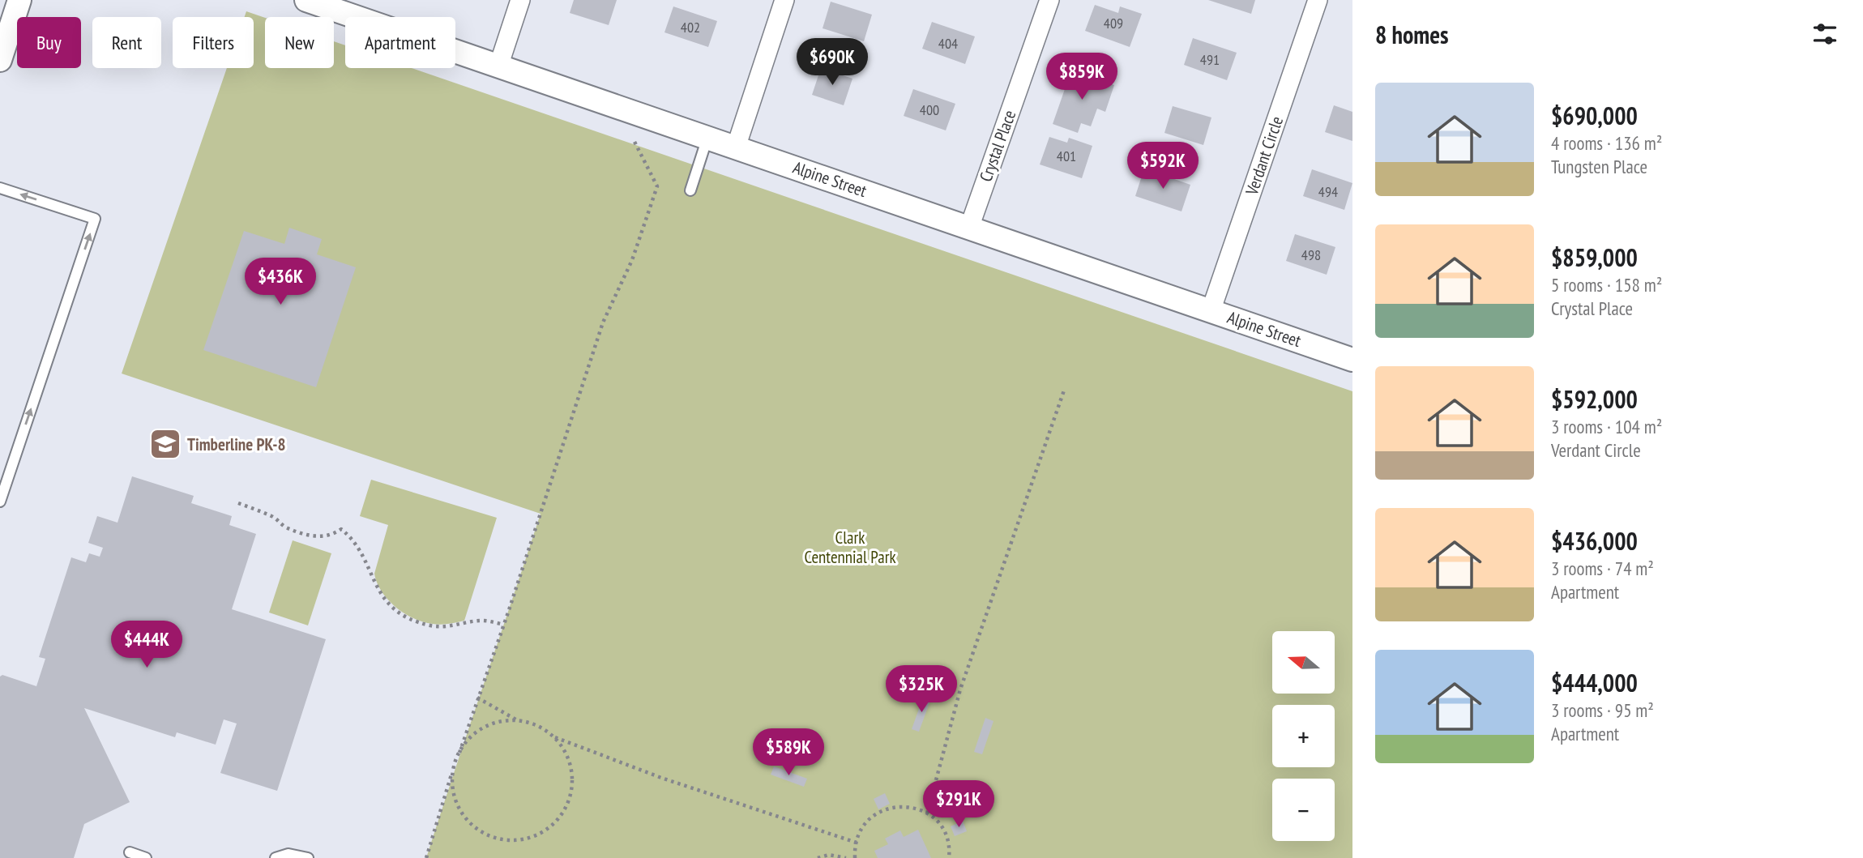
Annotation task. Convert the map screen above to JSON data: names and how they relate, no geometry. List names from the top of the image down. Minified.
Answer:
{"streets":{"street":["Crystal Place","Verdant Circle","Alpine Street"]},"crossings":[["Crystal Place","Alpine Street"],["Verdant Circle","Alpine Street"]],"parks":["Clark Centennial Park"],"places":{"school or university":["Timberline PK-8"]},"house_numbers":["409","402","404","491","400","401","494","498"],"north":"left","page":{"heading":"8 homes","chip":["Buy","Rent","Filters","New","Apartment"],"price":["$690K","$859K","$592K","$436K","$444K","$325K","$589K","$291K"],"list":[{"name":"$690,000","note":"4 rooms · 136 m² · Tungsten Place"},{"name":"$859,000","note":"5 rooms · 158 m² · Crystal Place"},{"name":"$592,000","note":"3 rooms · 104 m² · Verdant Circle"},{"name":"$436,000","note":"3 rooms · 74 m² · Apartment"},{"name":"$444,000","note":"3 rooms · 95 m² · Apartment"}],"map_buttons":["+","−"]}}
